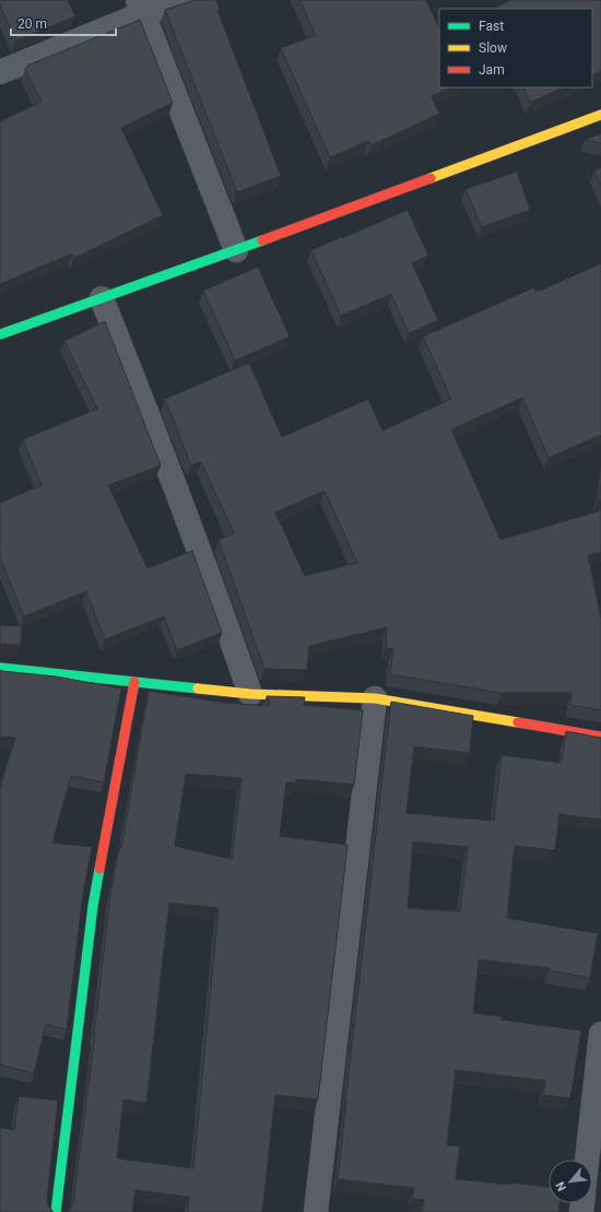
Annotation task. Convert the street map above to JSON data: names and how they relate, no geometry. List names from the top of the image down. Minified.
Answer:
{"legend":["Fast","Slow","Jam"],"scale_bar":"20 m","north":"bottom left"}
